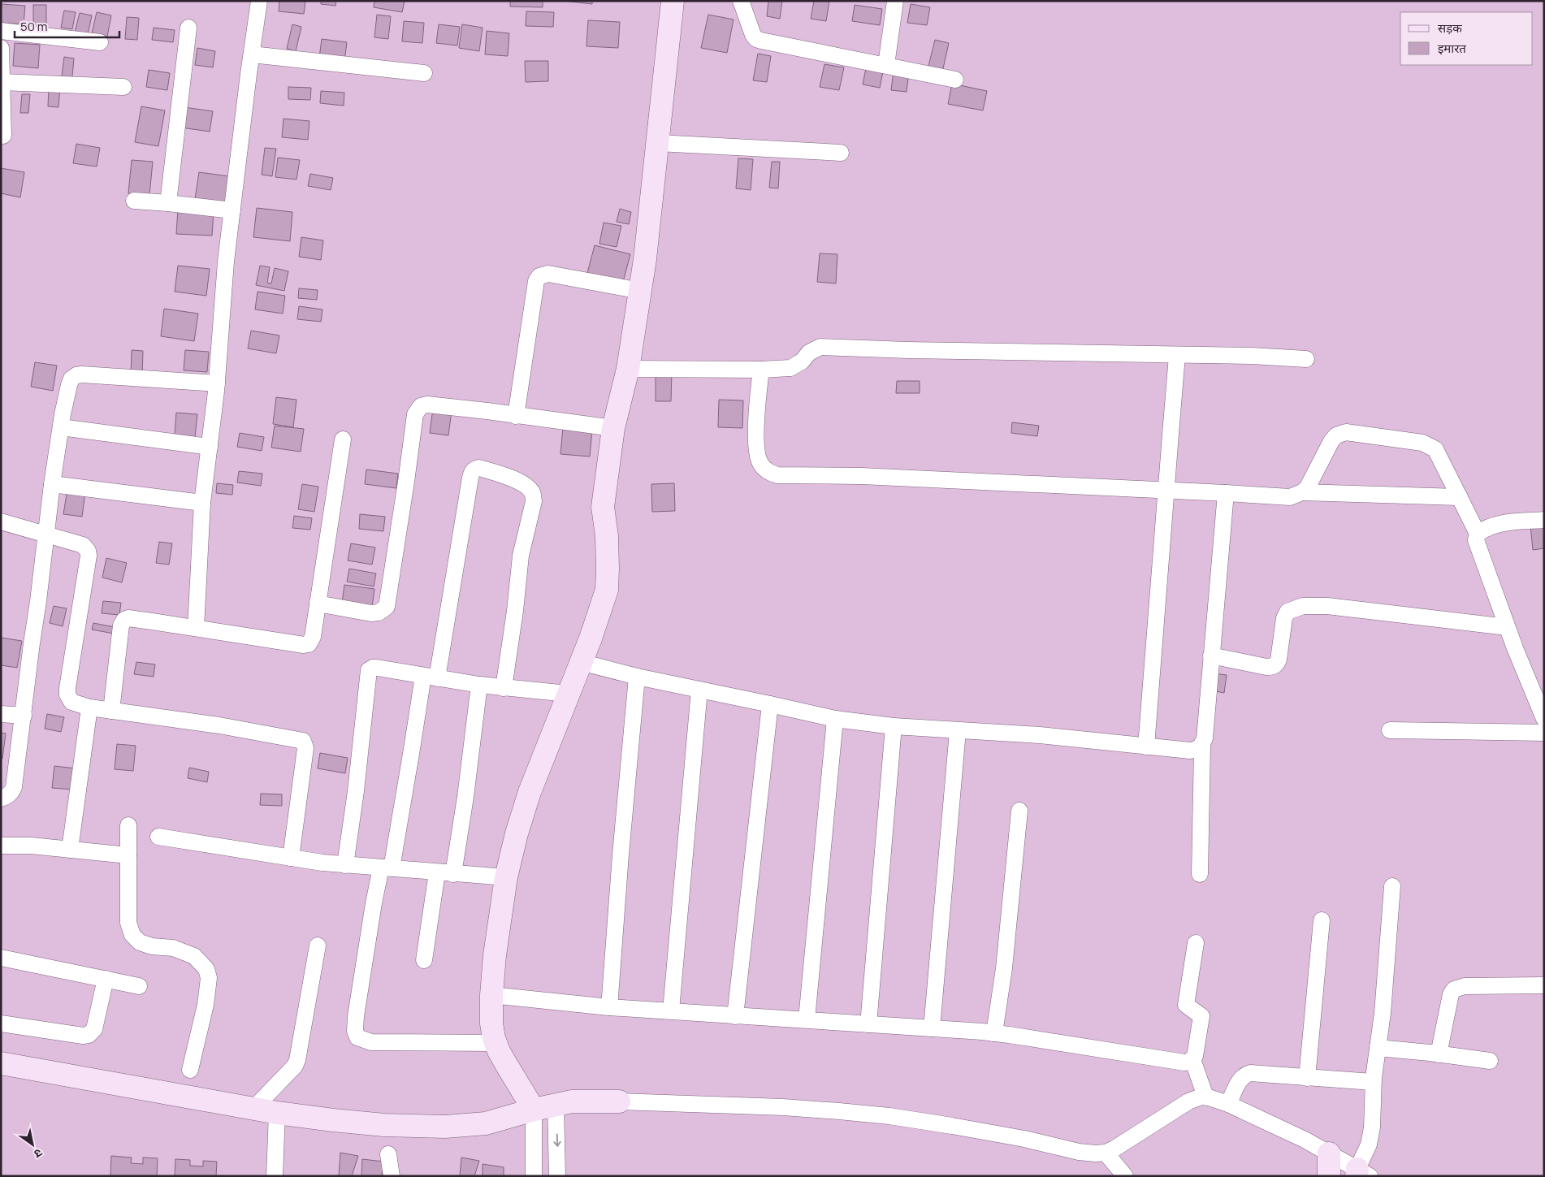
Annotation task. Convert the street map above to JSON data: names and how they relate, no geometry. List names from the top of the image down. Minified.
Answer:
{"legend":["सड़क","इमारत"],"scale_bar":"50 m","north":"bottom right"}
